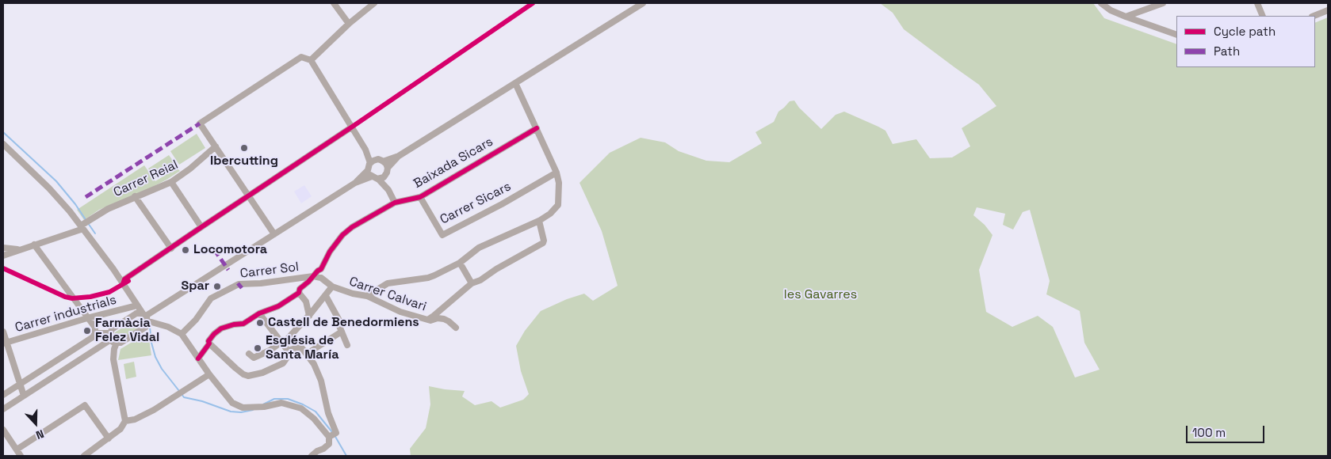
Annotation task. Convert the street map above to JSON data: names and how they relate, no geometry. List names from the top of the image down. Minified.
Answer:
{"streets":{"street":["Baixada Sicars","Carrer Reial","Carrer Sicars","Carrer Sol","Carrer Calvari","Carrer industrials"]},"crossings":[["Baixada Sicars","Carrer Sicars"],["Baixada Sicars","Carrer Sol"],["Carrer Sol","Carrer Calvari"]],"parks":["les Gavarres"],"places":["Ibercutting","Locomotora","Spar","Castell de Benedormiens","Farmàcia Felez Vidal","Església de Santa María"],"legend":["Cycle path","Path"],"scale_bar":"100 m","north":"bottom"}
